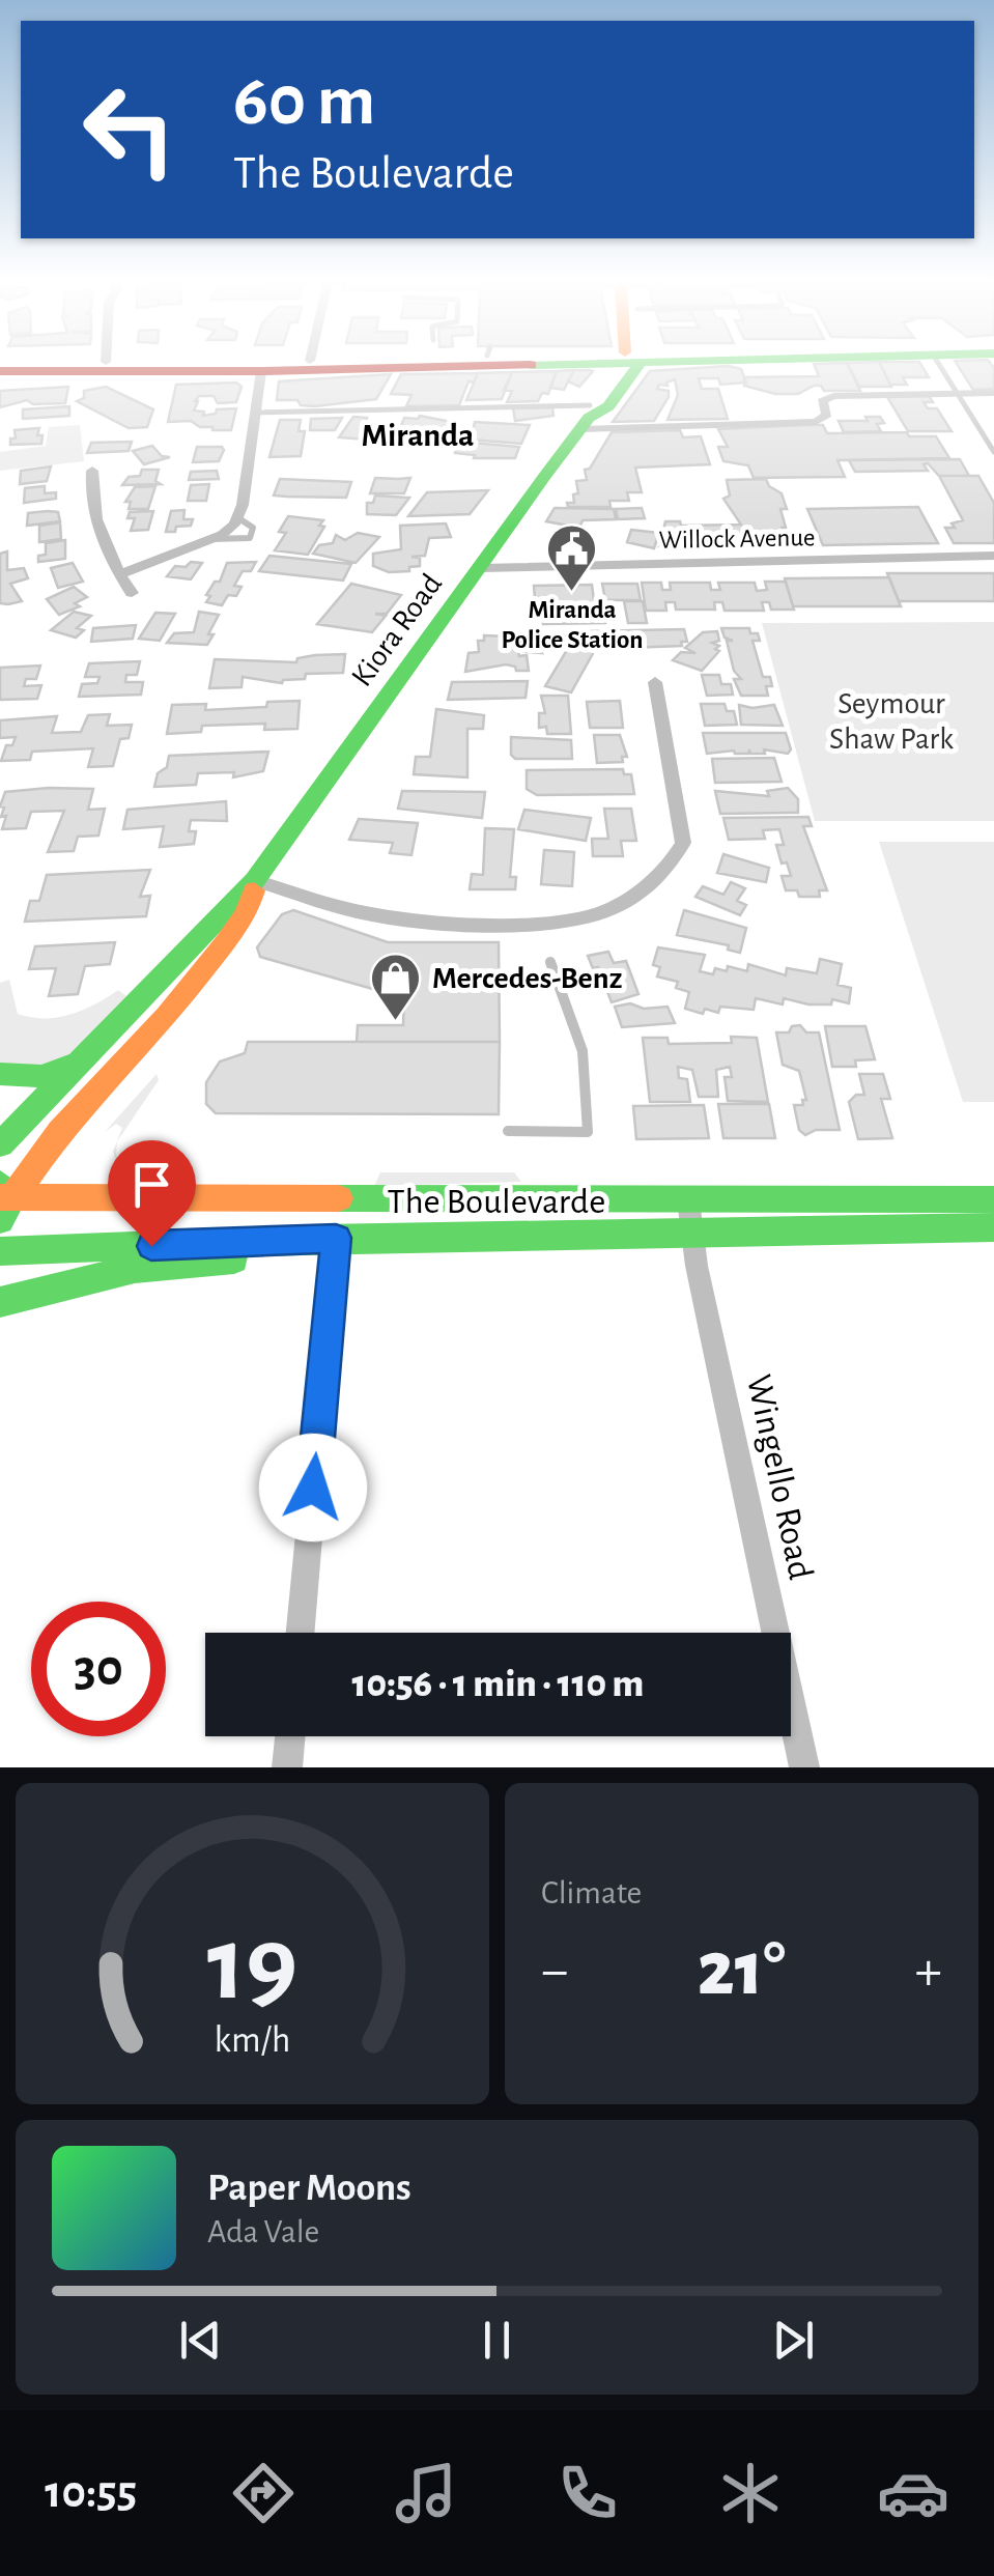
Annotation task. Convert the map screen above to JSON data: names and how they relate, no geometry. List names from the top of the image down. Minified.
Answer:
{"streets":{"main road":["Kiora Road","The Boulevarde"],"street":["Willock Avenue","Wingello Road"]},"crossings":[["Willock Avenue","Kiora Road"],["Kiora Road","The Boulevarde"],["The Boulevarde","Wingello Road"]],"districts":["Miranda"],"parks":["Seymour Shaw Park"],"places":{"public building":["Miranda Police Station"],"shop":["Mercedes-Benz"]},"page":{"turn":["60 m","The Boulevarde"],"limit":"30","trip":"10:56 · 1 min · 110 m","tile":"Climate","heat":["−","21°","+"],"song":["Paper Moons","Ada Vale"],"tabs":"10:55","gauge":["19","km/h"]}}
